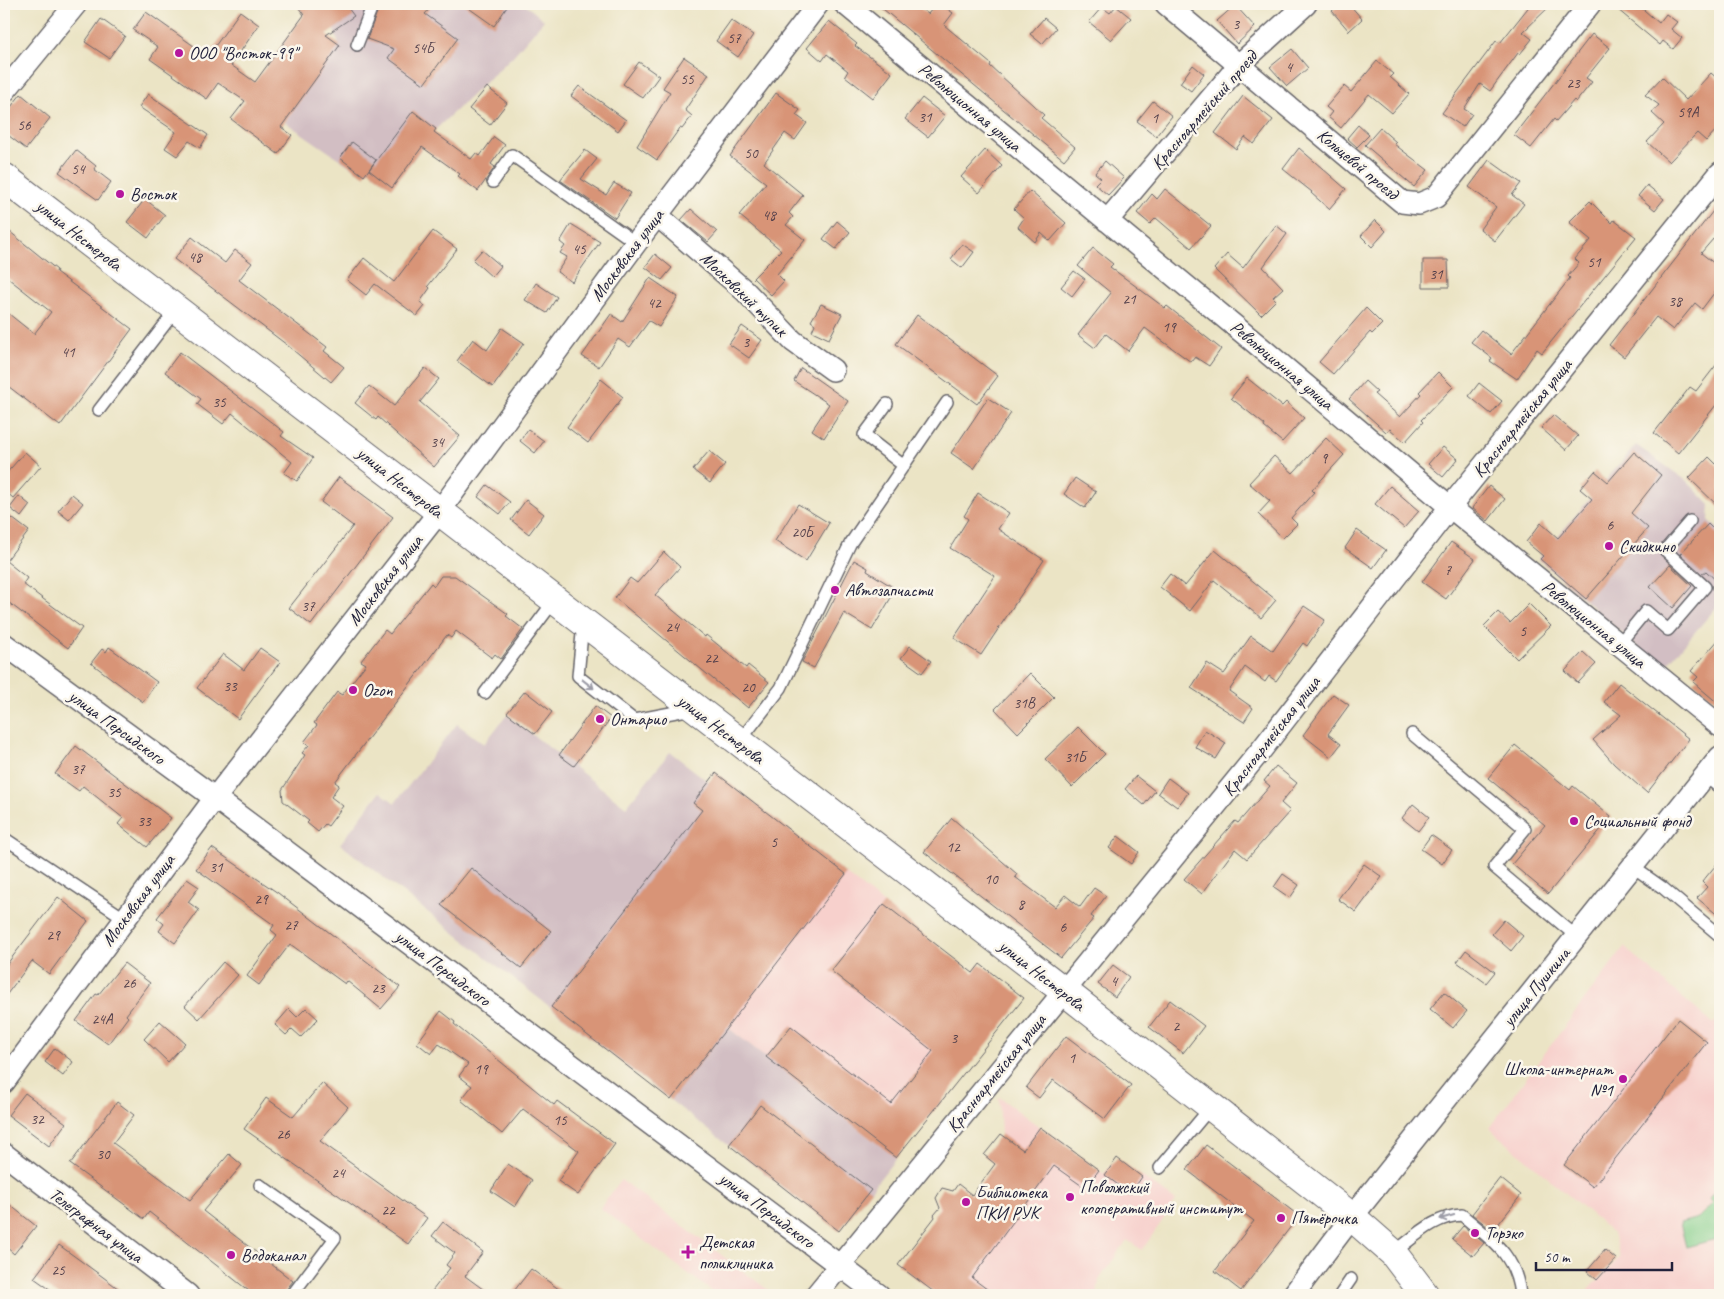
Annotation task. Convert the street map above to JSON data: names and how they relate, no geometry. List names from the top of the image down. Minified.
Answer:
{"streets":{"main road":["улица Нестерова"],"street":["Революционная улица","Красноармейский проезд","Кольцевой проезд","Московская улица","Московский тупик","Красноармейская улица","улица Персидского","улица Пушкина","Телеграфная улица"]},"crossings":[["Революционная улица","Красноармейский проезд"],["Революционная улица","Красноармейская улица"],["Красноармейский проезд","Кольцевой проезд"],["улица Нестерова","Московская улица"],["улица Нестерова","Красноармейская улица"],["улица Нестерова","улица Пушкина"],["Московская улица","Московский тупик"],["Московская улица","улица Персидского"],["Красноармейская улица","улица Персидского"]],"places":{"other":["ООО \"Восток-99\"","Восток","Скидкино","Автозапчасти","Ozon","Онтарио","Социальный фонд","Школа-интернат №1","Поволжский кооперативный институт","Библиотека ПКИ РУК","Пятёрочка","Торэко","Водоканал"],"health":["Детская поликлиника"]},"house_numbers":["3","57","54Б","4","55","23","59А","31","1","56","50","54","48","45","48","51","31","21","38","42","19","3","41","35","34","9","6","20Б","7","37","24","5","22","33","20","31В","31Б","37","35","33","5","12","31","10","29","8","27","6","29","4","26","23","24А","2","3","1","19","32","15","26","30","24","22","25"],"scale_bar":"50 m"}
